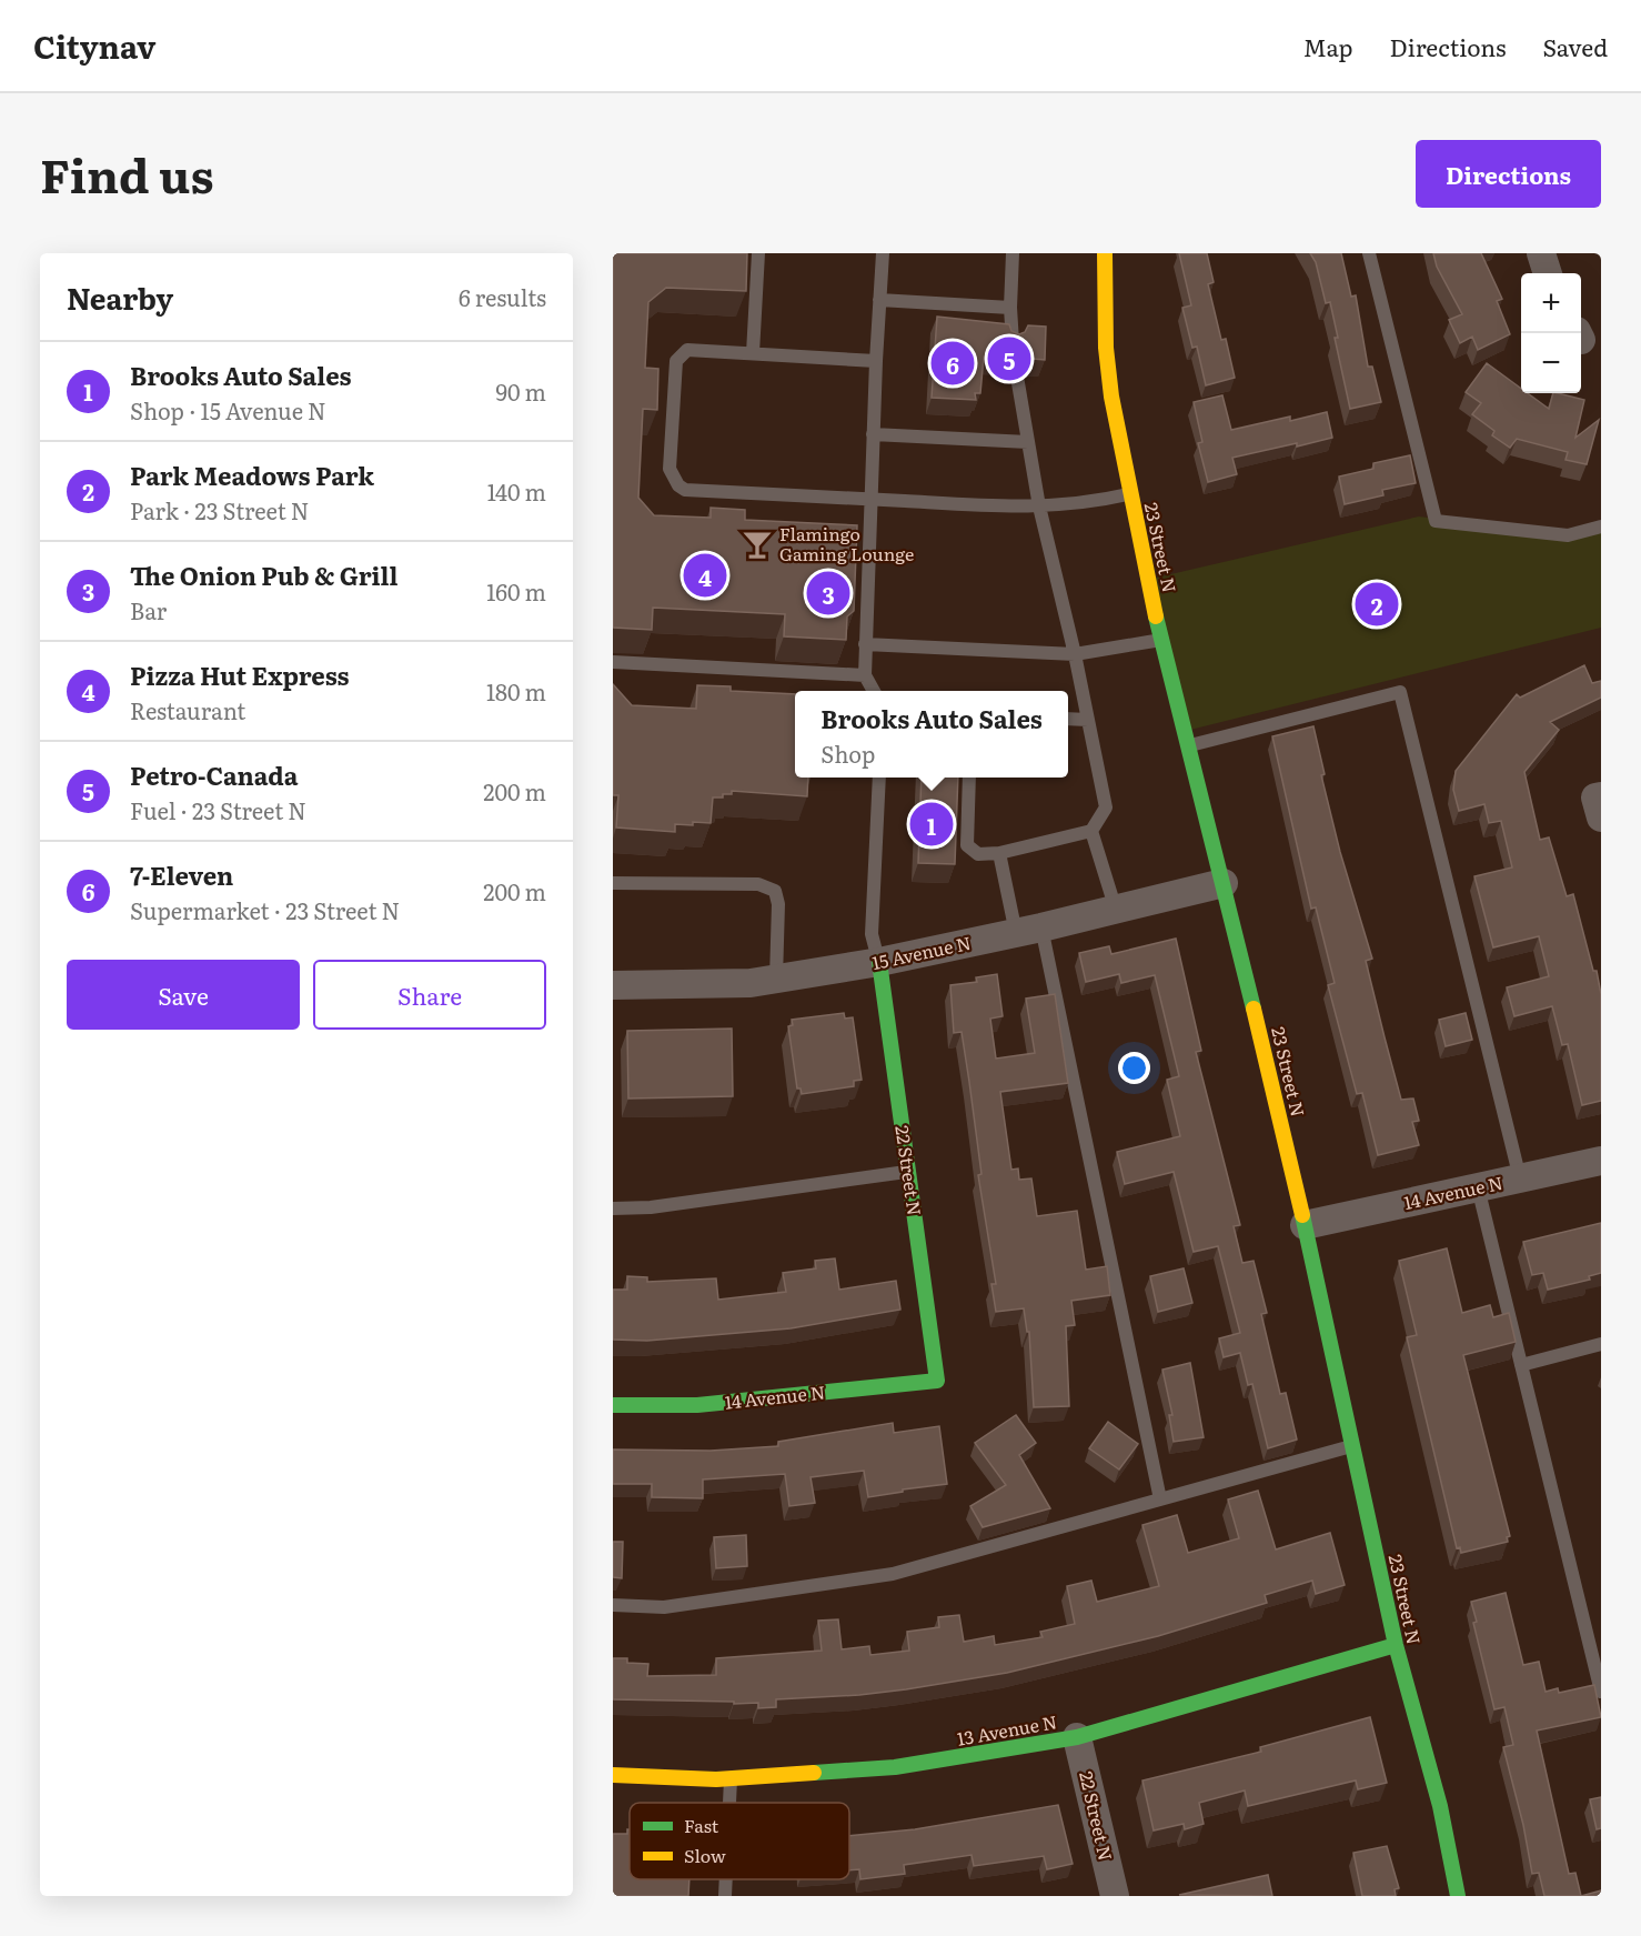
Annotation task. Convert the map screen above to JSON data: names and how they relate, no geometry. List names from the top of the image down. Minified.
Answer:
{"streets":{"street":["23 Street N","15 Avenue N","22 Street N","14 Avenue N","13 Avenue N"]},"crossings":[["23 Street N","15 Avenue N"],["23 Street N","14 Avenue N"],["23 Street N","13 Avenue N"],["15 Avenue N","22 Street N"],["22 Street N","14 Avenue N"],["22 Street N","13 Avenue N"]],"places":{"bar":["Flamingo Gaming Lounge"]},"legend":["Fast","Slow"],"page":{"header":"Citynav","nav":["Map","Directions","Saved"],"title":"Find us","buttons":["Directions",["Save","Share"]],"heading":["Nearby","6 results"],"map_buttons":["+","−"],"pins":["5","6","4","3","2","1"],"list":[{"mark":"1","name":"Brooks Auto Sales","note":"Shop · 15 Avenue N","value":"90 m"},{"mark":"2","name":"Park Meadows Park","note":"Park · 23 Street N","value":"140 m"},{"mark":"3","name":"The Onion Pub & Grill","note":"Bar","value":"160 m"},{"mark":"4","name":"Pizza Hut Express","note":"Restaurant","value":"180 m"},{"mark":"5","name":"Petro-Canada","note":"Fuel · 23 Street N","value":"200 m"},{"mark":"6","name":"7-Eleven","note":"Supermarket · 23 Street N","value":"200 m"}],"popup":["Brooks Auto Sales","Shop"]}}
